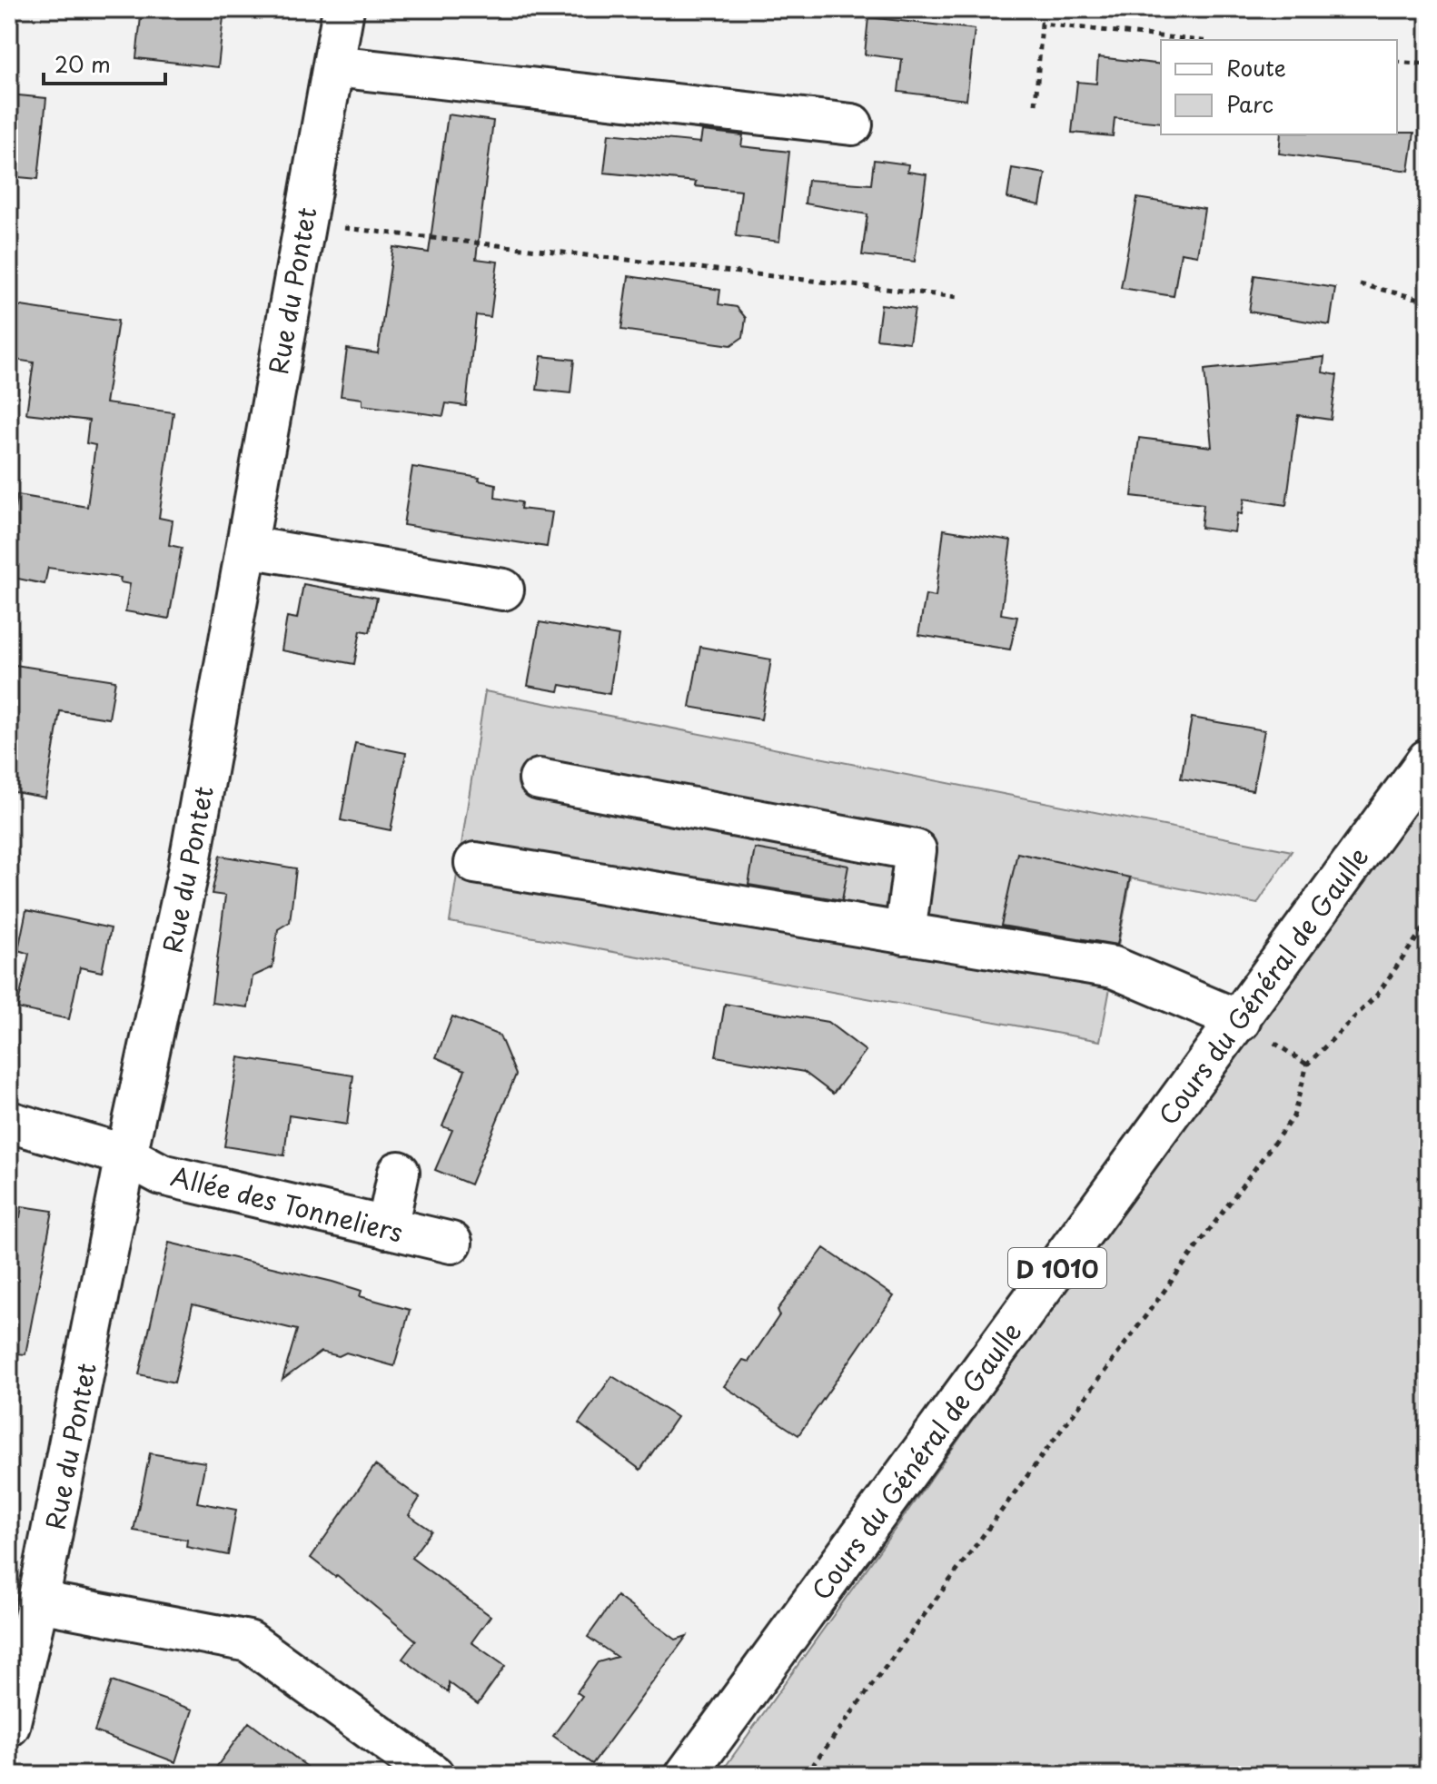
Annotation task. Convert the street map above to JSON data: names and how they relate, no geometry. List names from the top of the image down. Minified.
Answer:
{"streets":{"street":["Rue du Pontet","Cours du Général de Gaulle","Allée des Tonneliers","D 1010"]},"crossings":[["Rue du Pontet","Allée des Tonneliers"]],"legend":["Route","Parc"],"scale_bar":"20 m"}
